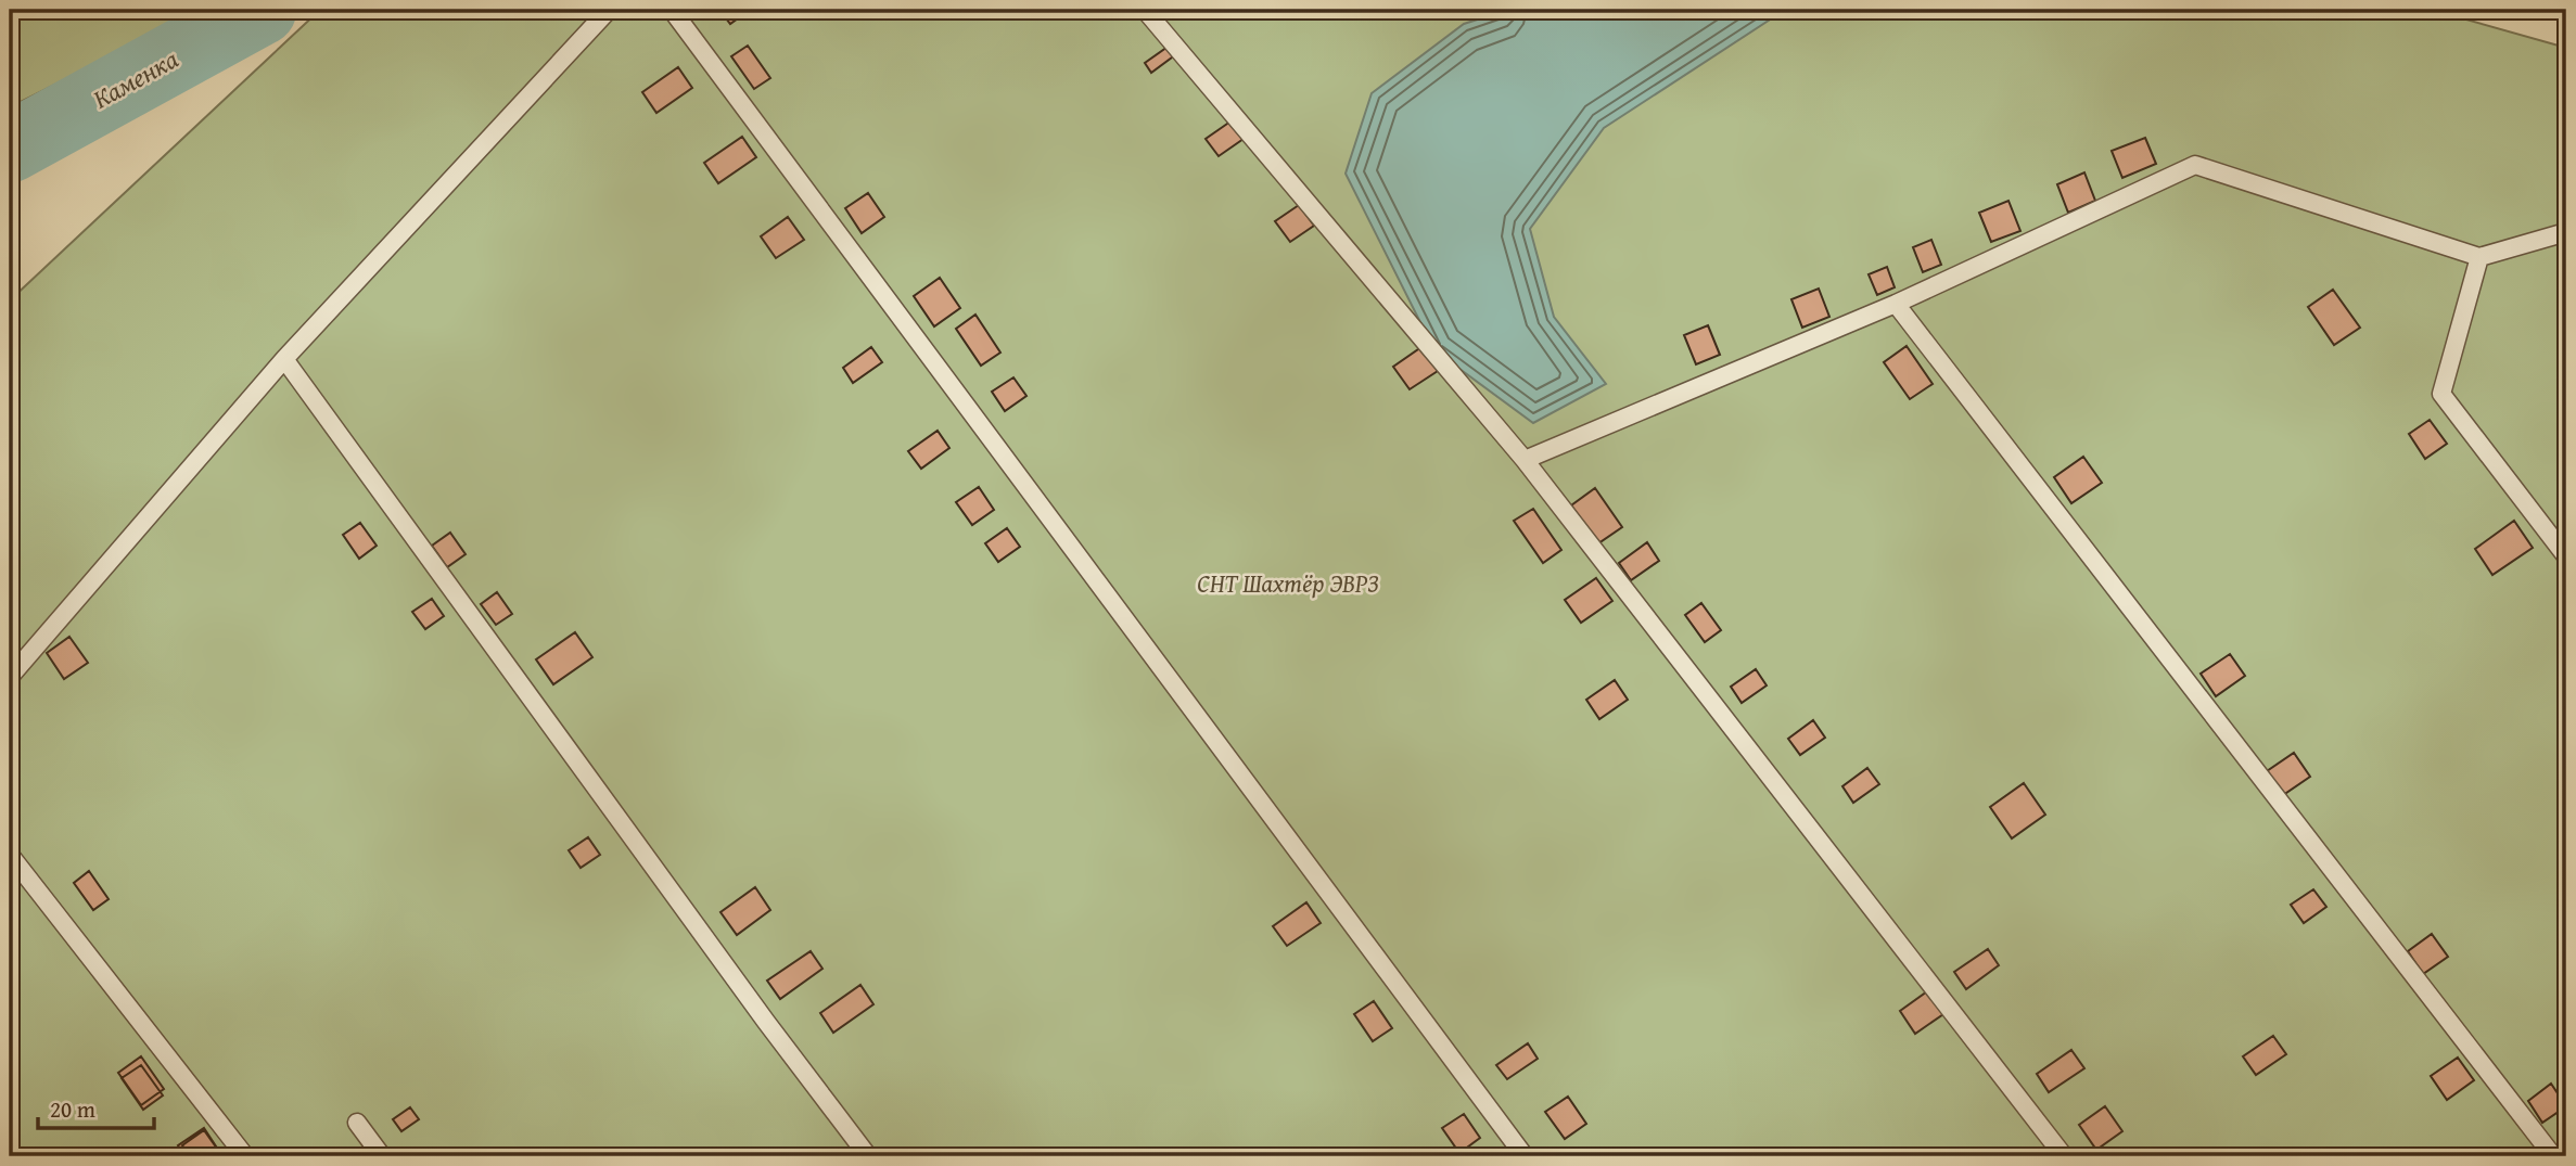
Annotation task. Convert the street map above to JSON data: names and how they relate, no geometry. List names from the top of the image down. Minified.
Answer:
{"water":["Каменка"],"parks":["СНТ Шахтёр ЭВРЗ"],"scale_bar":"20 m"}
